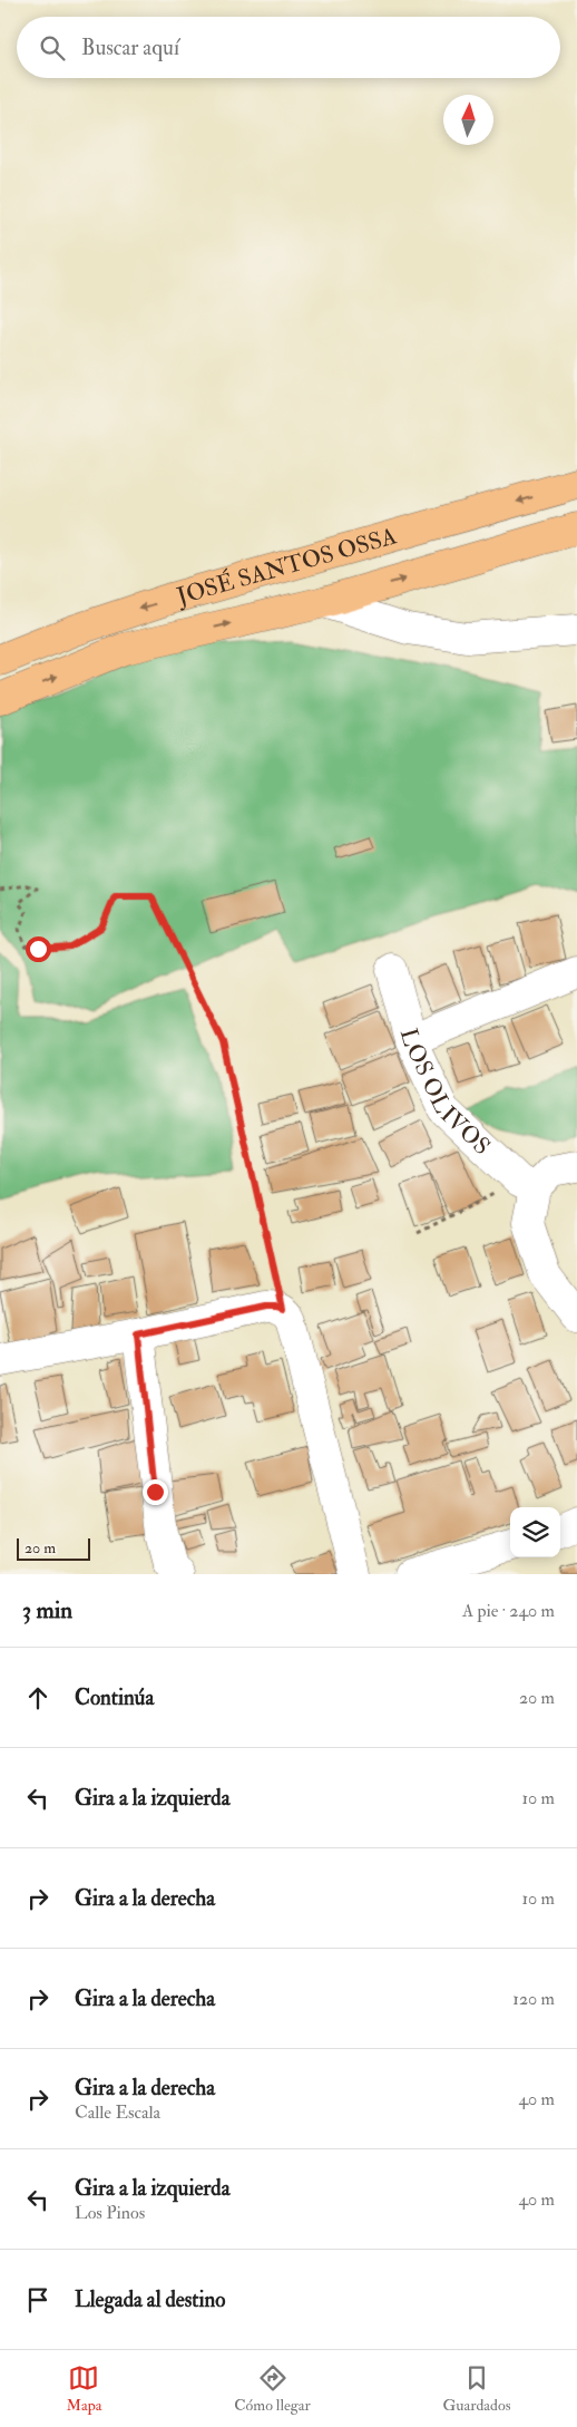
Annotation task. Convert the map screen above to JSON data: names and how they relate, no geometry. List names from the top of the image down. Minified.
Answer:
{"streets":{"highway":["JOSÉ SANTOS OSSA"],"street":["LOS OLIVOS"]},"scale_bar":"20 m","north":"top","page":{"search":"Buscar aquí","scale":"20 m","heading":["3 min","A pie · 240 m"],"list":[["Continúa","20 m"],["Gira a la izquierda","10 m"],["Gira a la derecha","10 m"],["Gira a la derecha","120 m"],["Gira a la derecha","Calle Escala","40 m"],["Gira a la izquierda","Los Pinos","40 m"],"Llegada al destino"],"nav":["Mapa","Cómo llegar","Guardados"]}}
